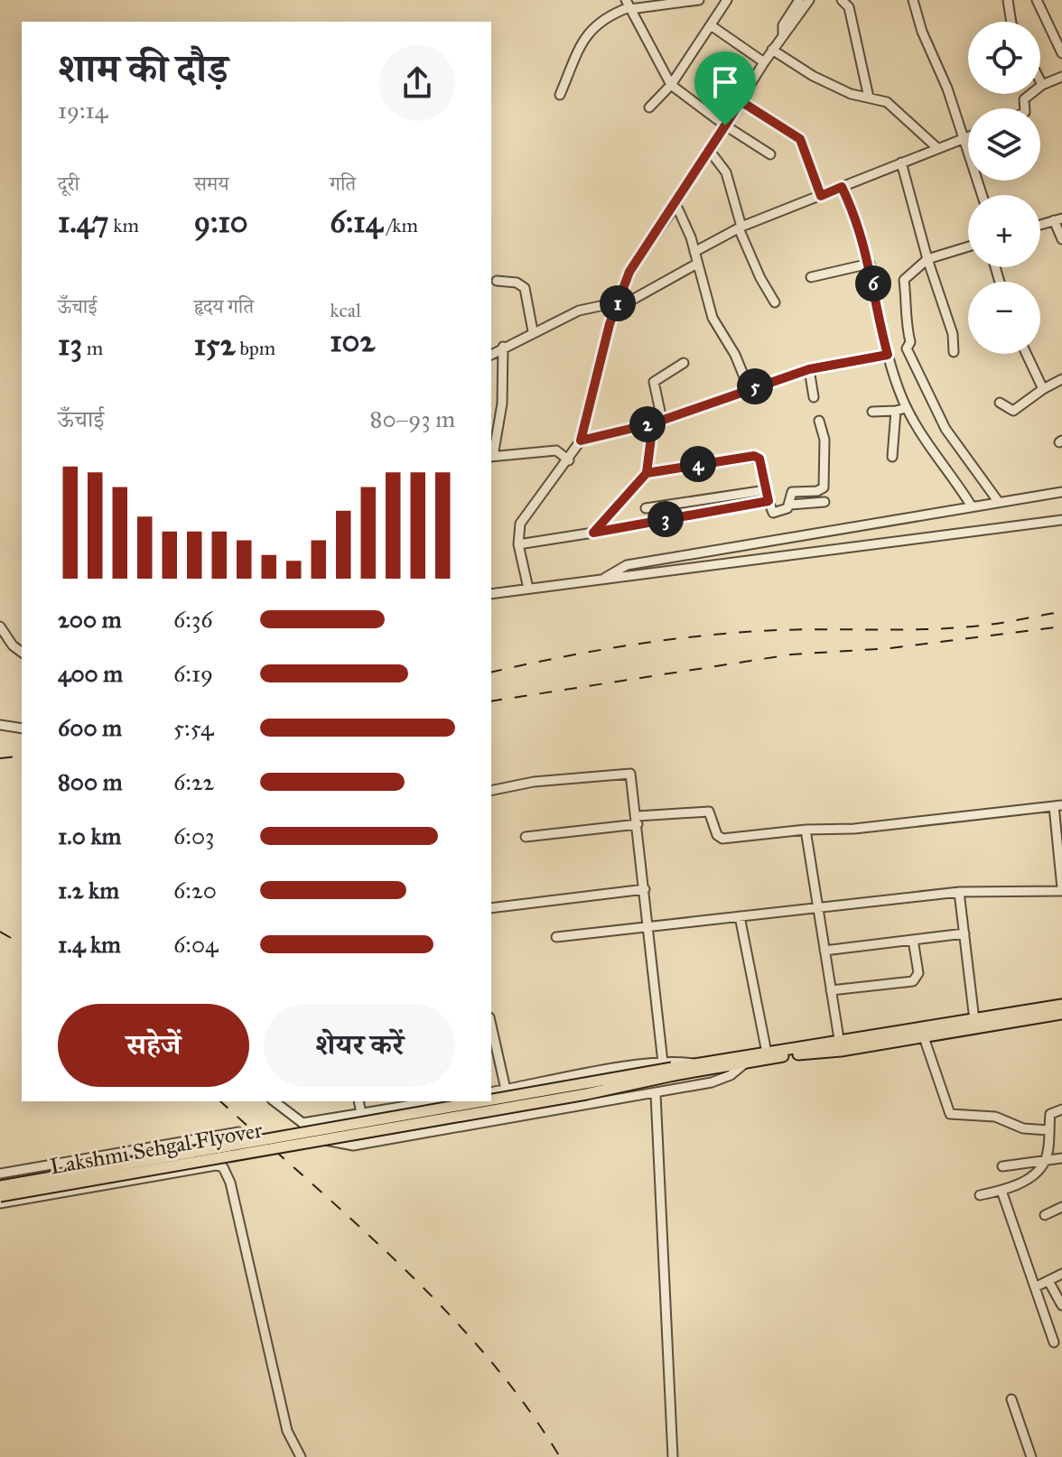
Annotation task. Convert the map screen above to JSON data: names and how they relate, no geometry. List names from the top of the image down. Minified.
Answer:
{"streets":{"main road":["Lakshmi Sehgal Flyover"]},"page":{"map_buttons":["+","−"],"heading":["शाम की दौड़","19:14"],"stats":[["दूरी","1.47 km"],["समय","9:10"],["गति","6:14 /km"],["ऊँचाई","13 m"],["हृदय गति","152 bpm"],["kcal","102"]],"pins":["6","1","5","2","4","3"],"chart":["ऊँचाई","80–93 m"],"list":[{"name":"200 m","note":"6:36"},{"name":"400 m","note":"6:19"},{"name":"600 m","note":"5:54"},{"name":"800 m","note":"6:22"},{"name":"1.0 km","note":"6:03"},{"name":"1.2 km","note":"6:20"},{"name":"1.4 km","note":"6:04"}],"buttons":["सहेजें","शेयर करें"]}}
